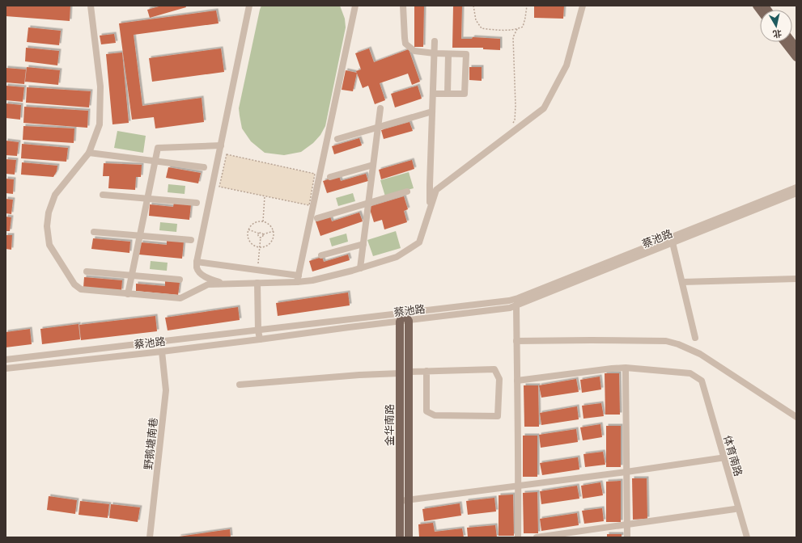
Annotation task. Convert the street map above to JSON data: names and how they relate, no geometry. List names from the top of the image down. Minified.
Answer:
{"streets":{"main road":["金华南路"],"street":["蔡池路","野鹅塘南巷","体育南路"]},"crossings":[["蔡池路","金华南路"],["蔡池路","野鹅塘南巷"]],"north":"bottom"}
